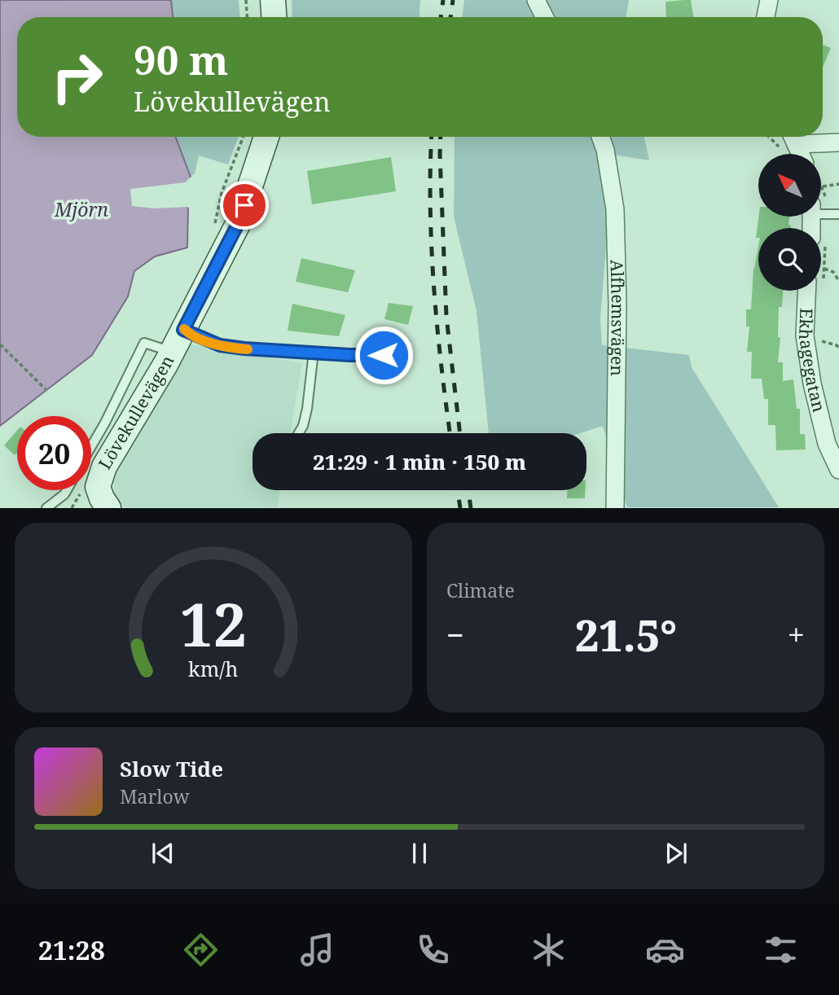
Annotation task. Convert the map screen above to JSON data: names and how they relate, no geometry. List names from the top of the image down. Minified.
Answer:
{"streets":{"street":["Alfhemsvägen","Ekhagegatan","Lövekullevägen"]},"water":["Mjörn"],"north":"top left","page":{"turn":["90 m","Lövekullevägen"],"limit":"20","trip":"21:29 · 1 min · 150 m","tile":"Climate","heat":["−","21.5°","+"],"song":["Slow Tide","Marlow"],"tabs":"21:28","gauge":["12","km/h"]}}
